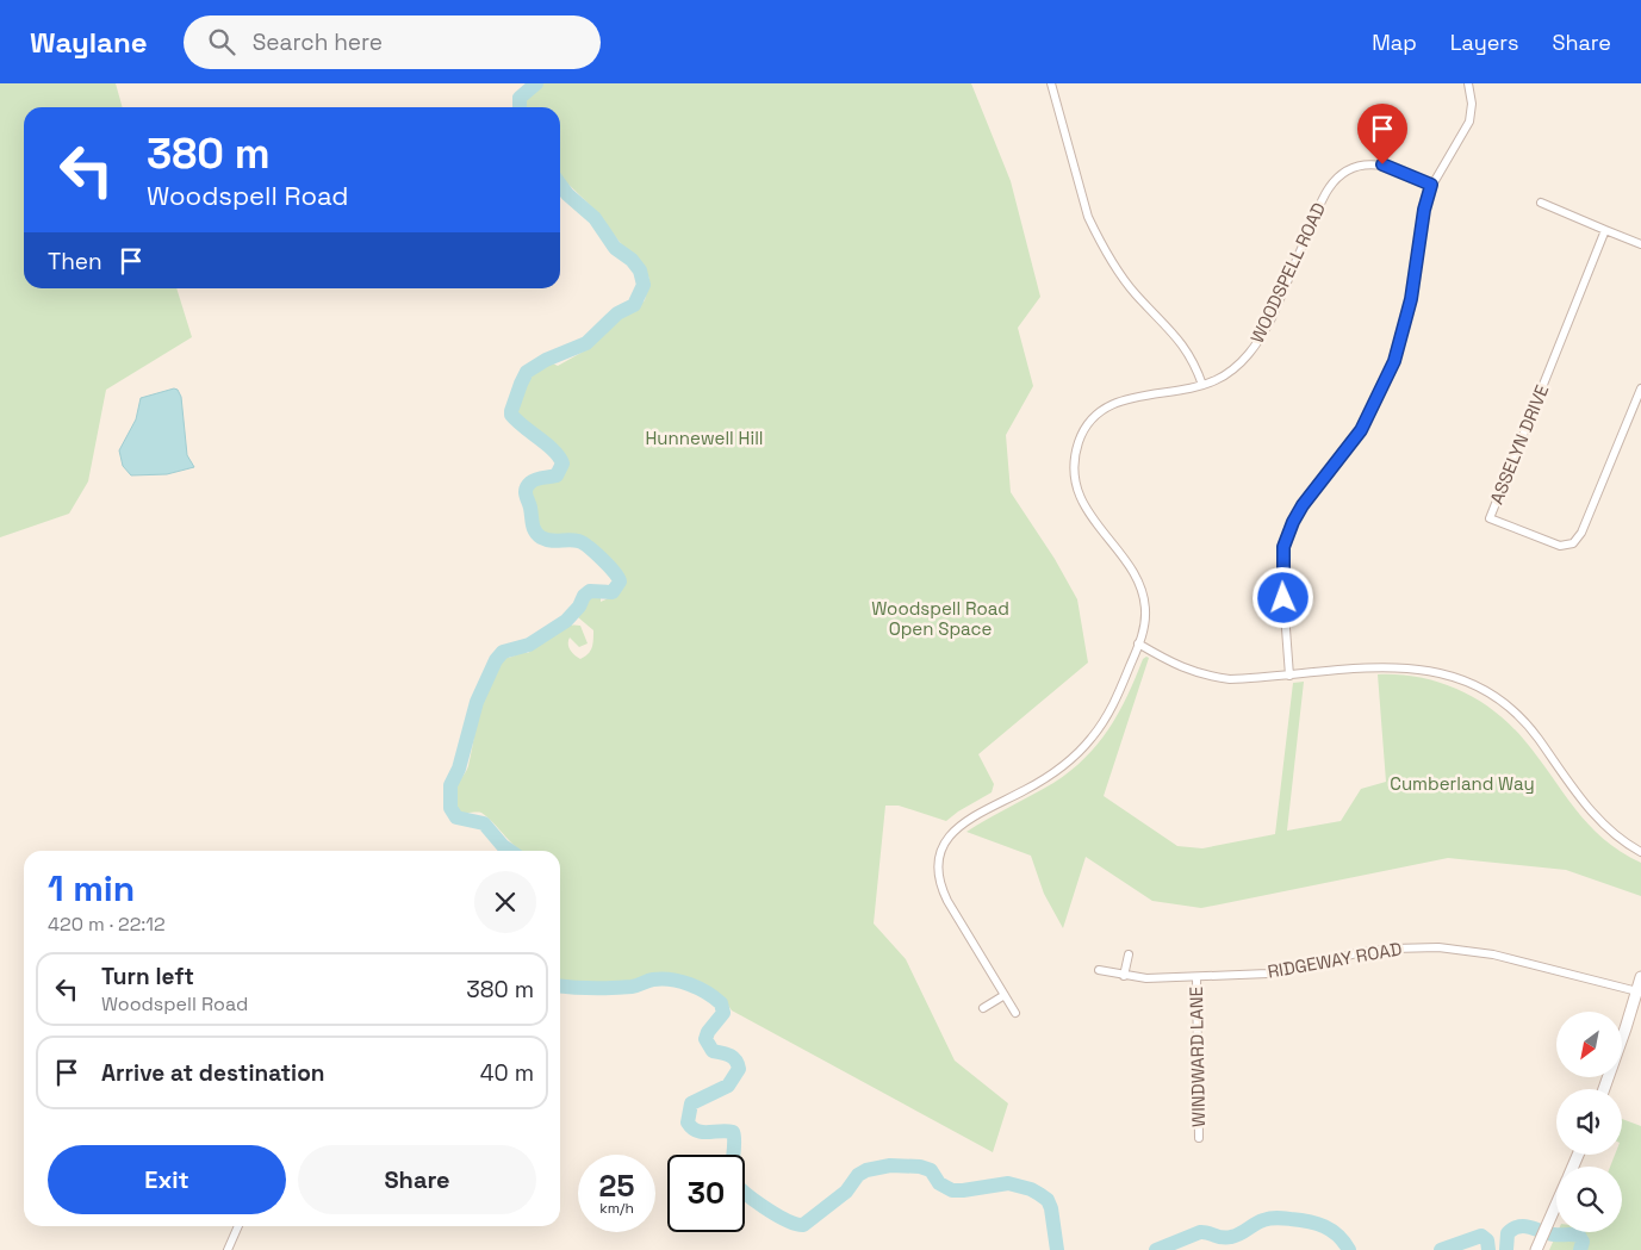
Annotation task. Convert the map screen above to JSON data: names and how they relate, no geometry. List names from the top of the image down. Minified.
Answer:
{"streets":{"street":["WOODSPELL ROAD","ASSELYN DRIVE","RIDGEWAY ROAD","WINDWARD LANE"]},"crossings":[["RIDGEWAY ROAD","WINDWARD LANE"]],"parks":["Hunnewell Hill","Woodspell Road Open Space","Cumberland Way"],"north":"bottom left","page":{"header":"Waylane","search":"Search here","nav":["Map","Layers","Share"],"turn":["380 m","Woodspell Road"],"then":"Then","heading":["1 min","420 m · 22:12"],"list":[{"name":"Turn left","note":"Woodspell Road","value":"380 m"},{"name":"Arrive at destination","value":"40 m"}],"buttons":["Exit","Share"],"speed":"25 km/h","limit":"30"}}
